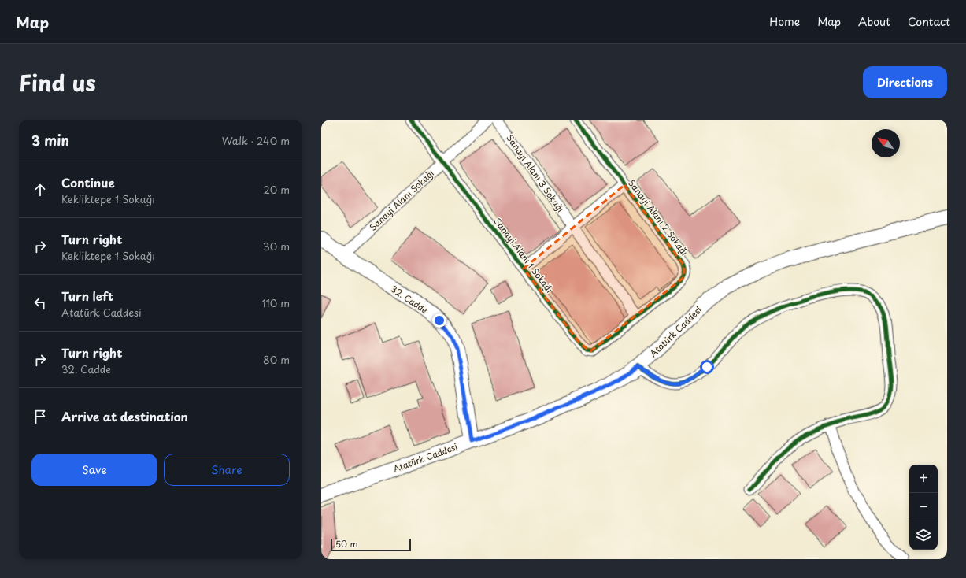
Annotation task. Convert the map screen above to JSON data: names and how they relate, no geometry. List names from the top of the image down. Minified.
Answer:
{"streets":{"main road":["32. Cadde","Atatürk Caddesi"],"street":["Sanayi Alanı 3 Sokağı","Sanayi Alanı Sokağı","Sanayi Alanı 2 Sokağı","Sanayi Alanı 1 Sokağı"]},"crossings":[["Sanayi Alanı 3 Sokağı","Sanayi Alanı 2 Sokağı"],["Sanayi Alanı 3 Sokağı","Sanayi Alanı 1 Sokağı"],["Sanayi Alanı Sokağı","Sanayi Alanı 1 Sokağı"],["Sanayi Alanı Sokağı","32. Cadde"],["Sanayi Alanı 2 Sokağı","Sanayi Alanı 1 Sokağı"],["32. Cadde","Atatürk Caddesi"]],"scale_bar":"50 m","north":"top left","page":{"header":"Map","nav":["Home","Map","About","Contact"],"title":"Find us","buttons":["Directions",["Save","Share"]],"heading":["3 min","Walk · 240 m"],"list":[["Continue","Kekliktepe 1 Sokağı","20 m"],["Turn right","Kekliktepe 1 Sokağı","30 m"],["Turn left","Atatürk Caddesi","110 m"],["Turn right","32. Cadde","80 m"],"Arrive at destination"],"map_buttons":["+","−"],"scale":"50 m"}}
